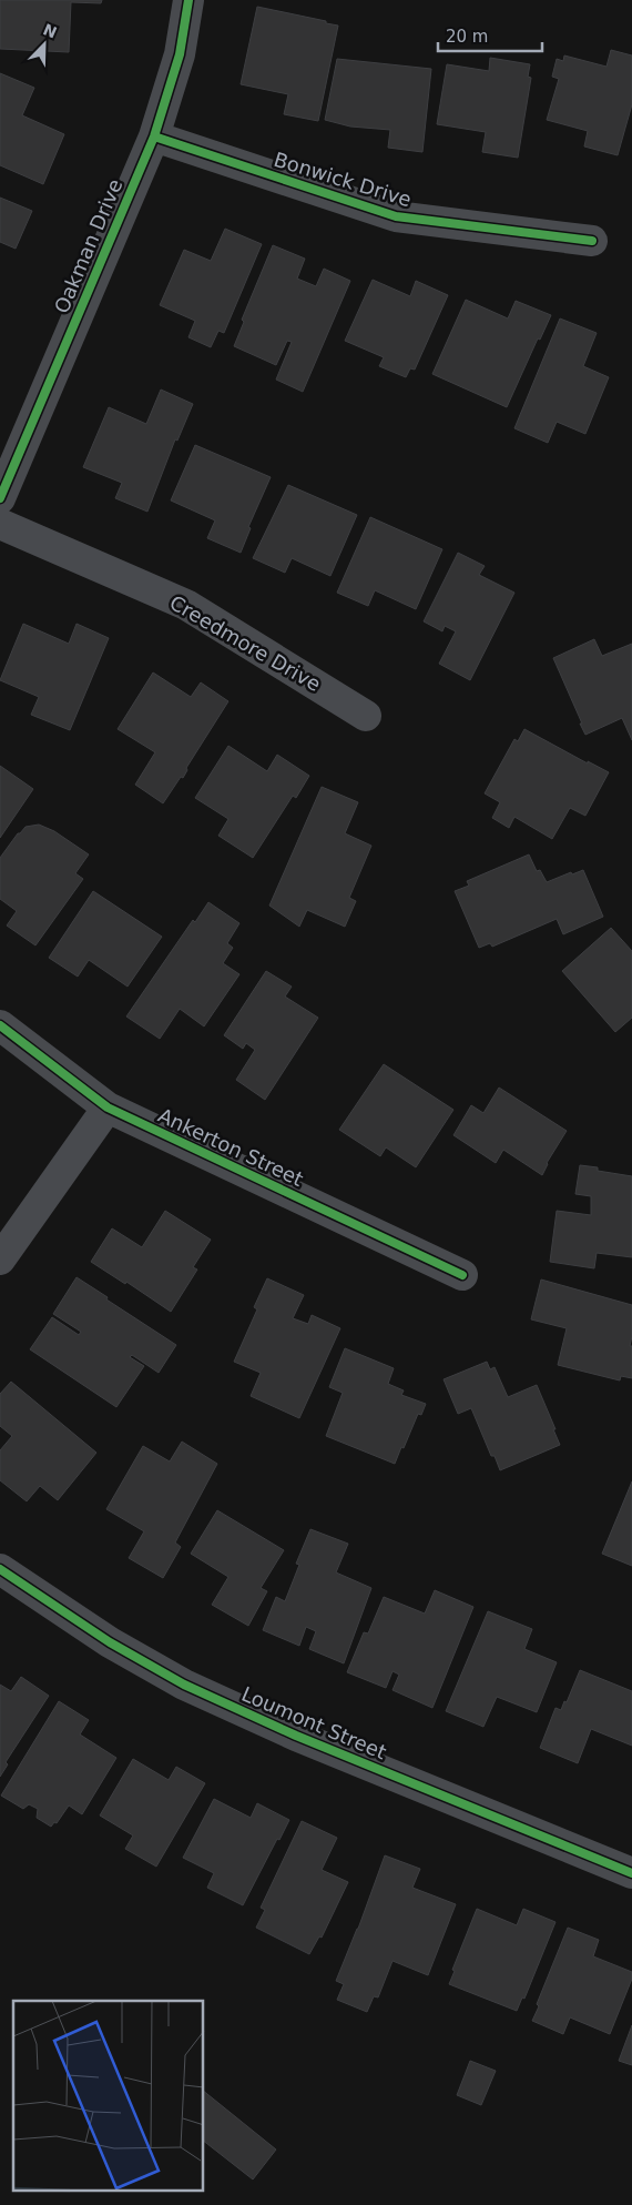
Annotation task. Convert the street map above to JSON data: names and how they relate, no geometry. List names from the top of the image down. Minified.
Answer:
{"streets":{"street":["Bonwick Drive","Oakman Drive","Creedmore Drive","Ankerton Street","Loumont Street"]},"crossings":[["Bonwick Drive","Oakman Drive"]],"scale_bar":"20 m","north":"top right"}
